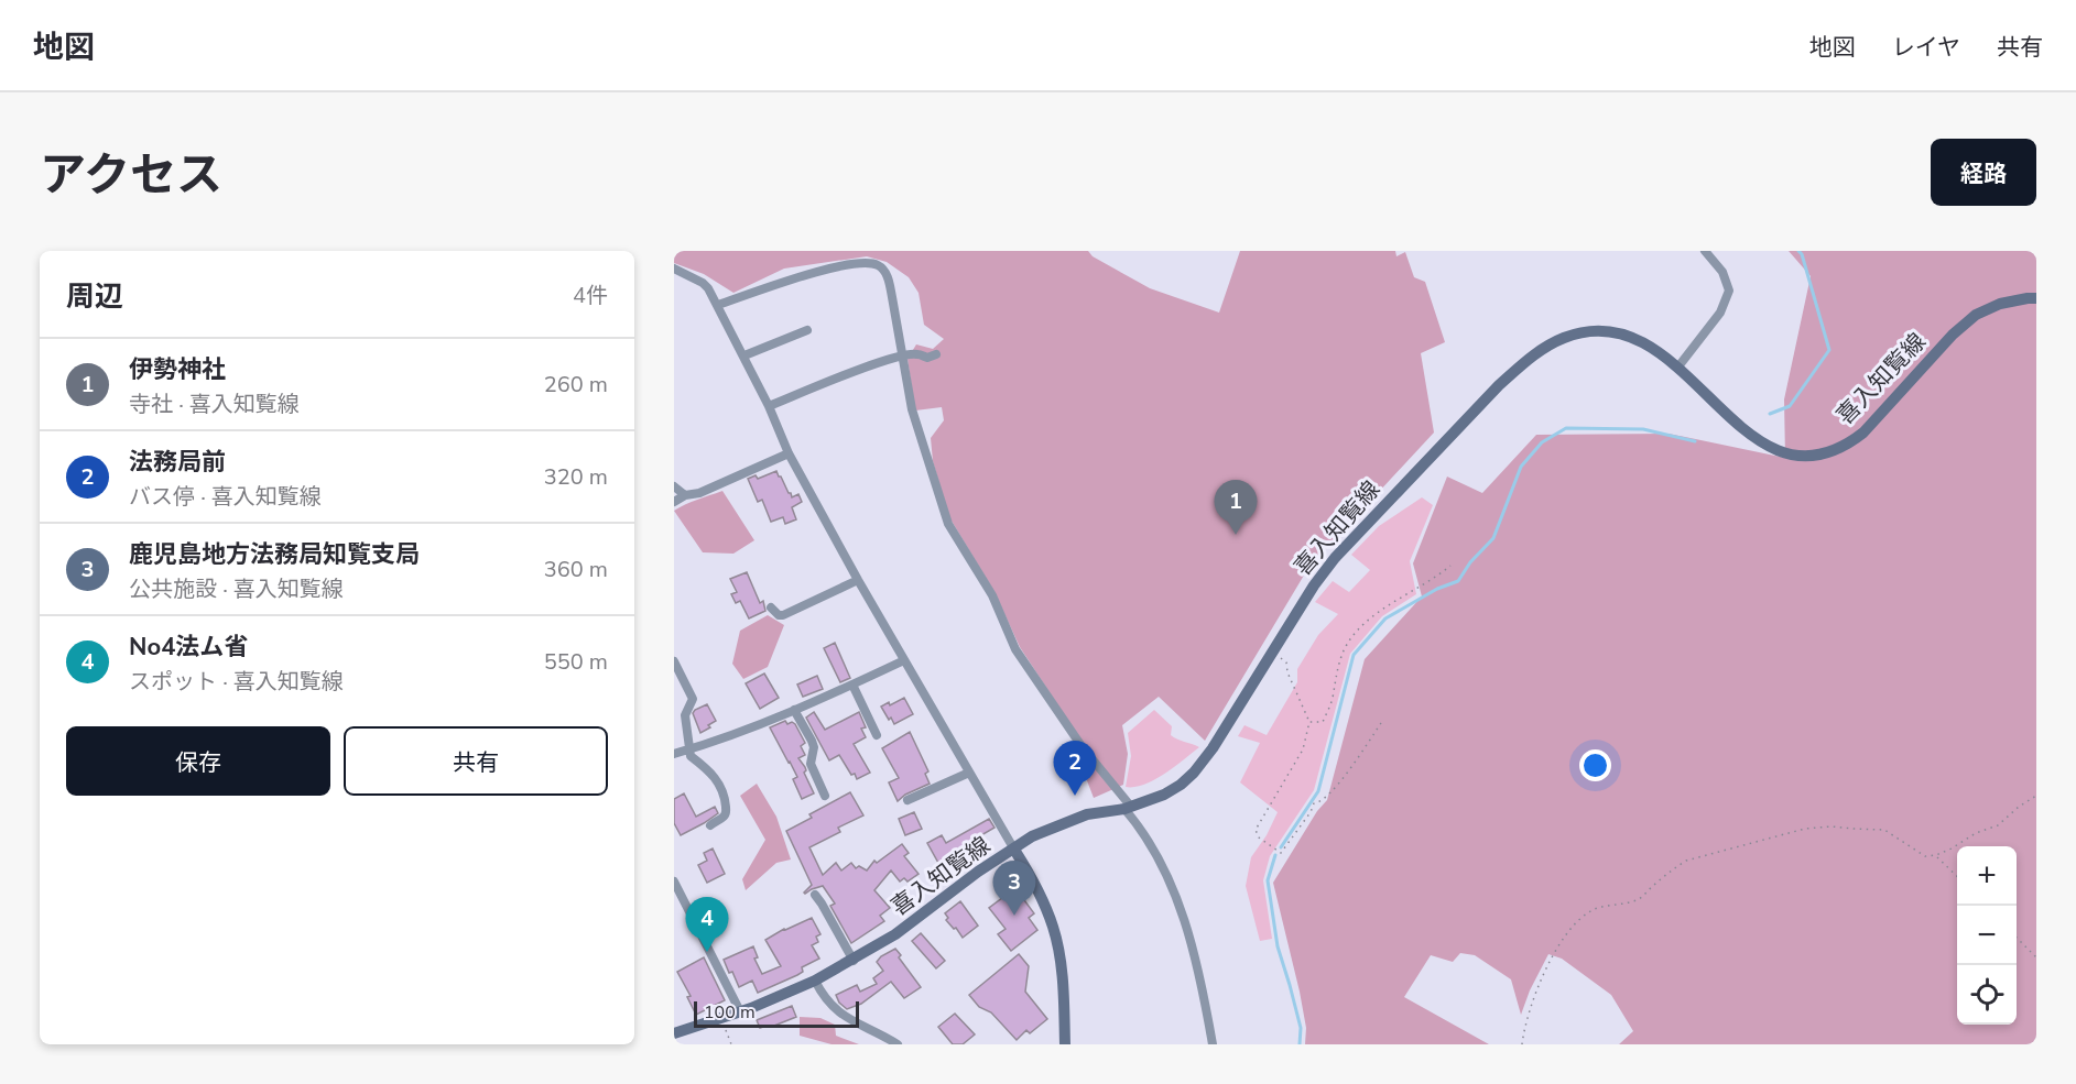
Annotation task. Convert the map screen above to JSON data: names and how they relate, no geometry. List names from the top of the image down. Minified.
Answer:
{"streets":{"main road":["喜入知覧線"]},"scale_bar":"100 m","page":{"header":"地図","nav":["地図","レイヤ","共有"],"title":"アクセス","buttons":["経路",["保存","共有"]],"heading":["周辺","4件"],"list":[{"mark":"1","name":"伊勢神社","note":"寺社 · 喜入知覧線","value":"260 m"},{"mark":"2","name":"法務局前","note":"バス停 · 喜入知覧線","value":"320 m"},{"mark":"3","name":"鹿児島地方法務局知覧支局","note":"公共施設 · 喜入知覧線","value":"360 m"},{"mark":"4","name":"No4法ム省","note":"スポット · 喜入知覧線","value":"550 m"}],"pins":["1","2","3","4"],"map_buttons":["+","−"],"scale":"100 m"}}
